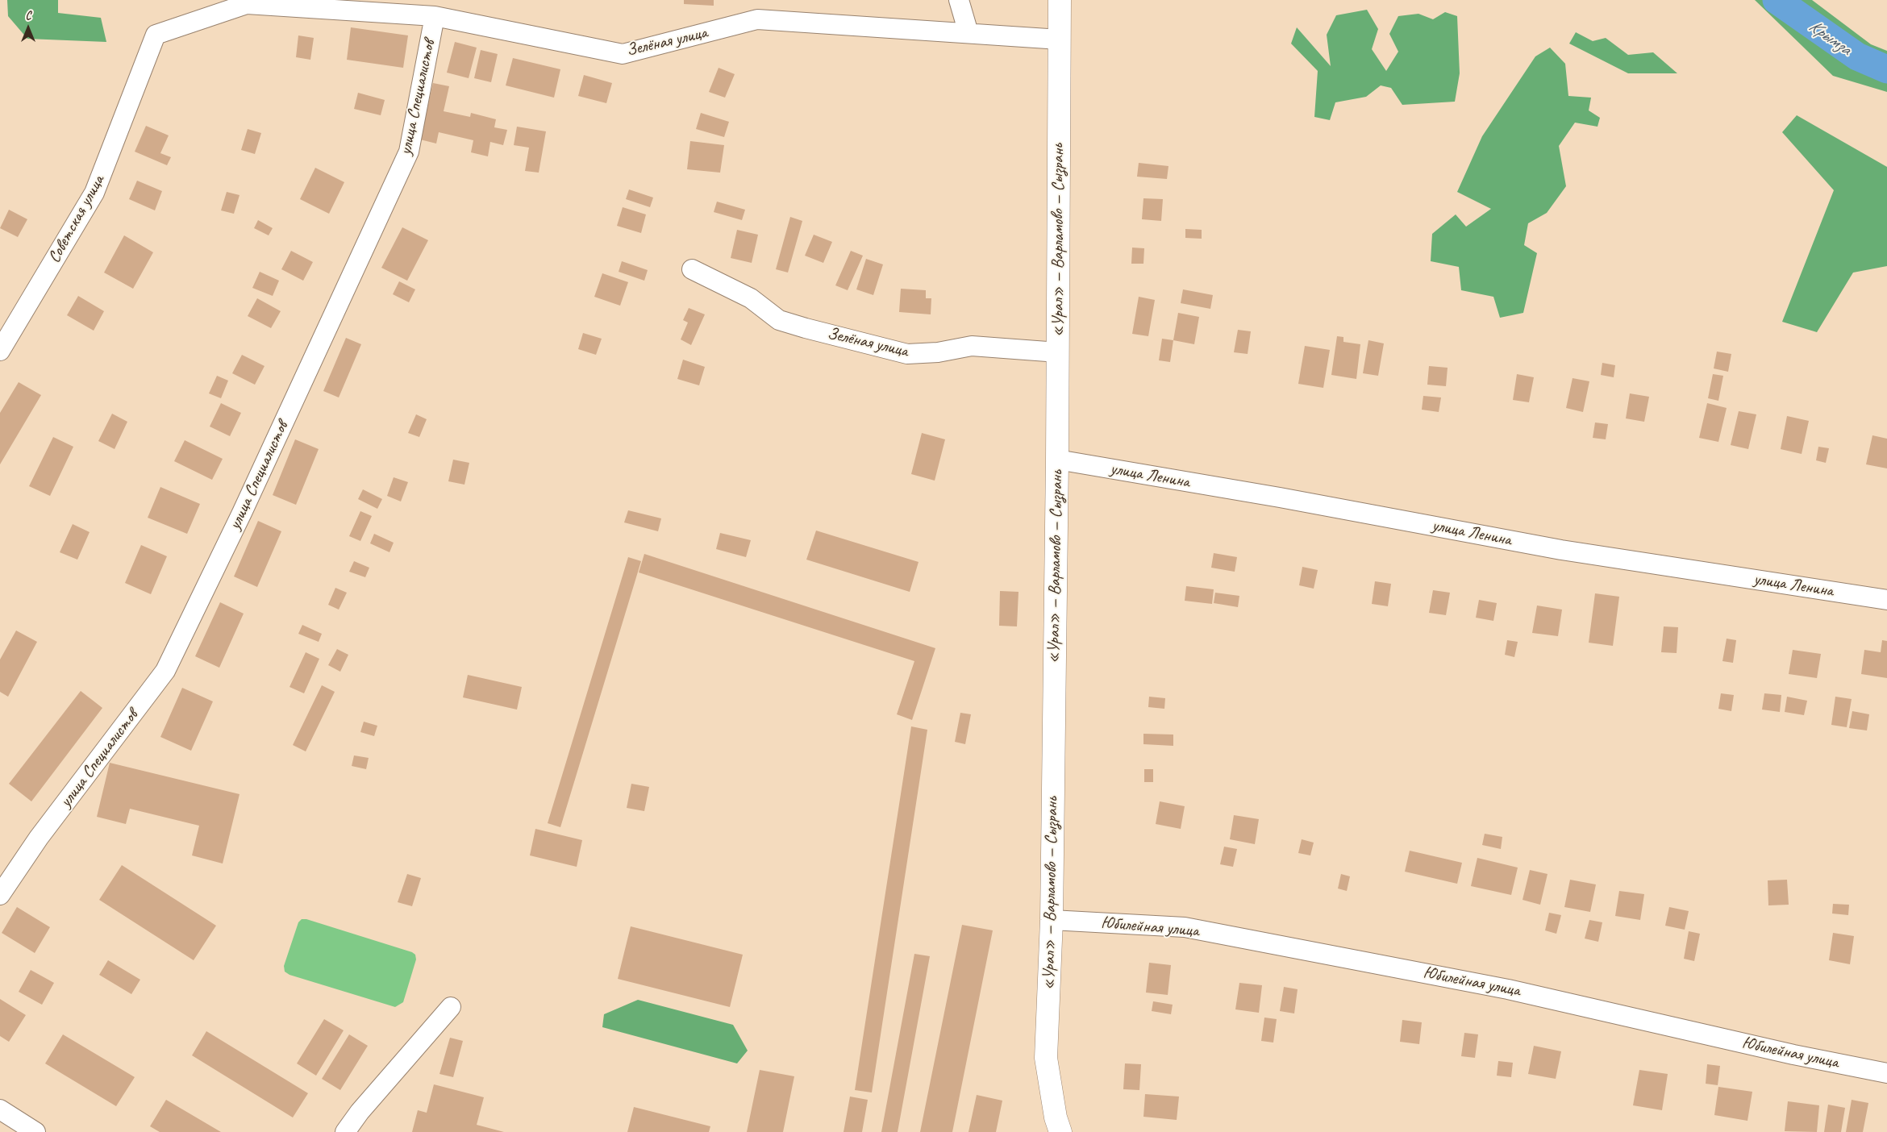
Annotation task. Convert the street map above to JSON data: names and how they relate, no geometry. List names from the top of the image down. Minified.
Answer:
{"streets":{"main road":["«Урал» — Варламово — Сызрань"],"street":["Зелёная улица","улица Специалистов","Советская улица","улица Ленина","Юбилейная улица"]},"crossings":[["Зелёная улица","улица Специалистов"],["Зелёная улица","Советская улица"],["Зелёная улица","«Урал» — Варламово — Сызрань"],["«Урал» — Варламово — Сызрань","улица Ленина"],["«Урал» — Варламово — Сызрань","Юбилейная улица"]],"water":["Крымза"],"north":"top"}
